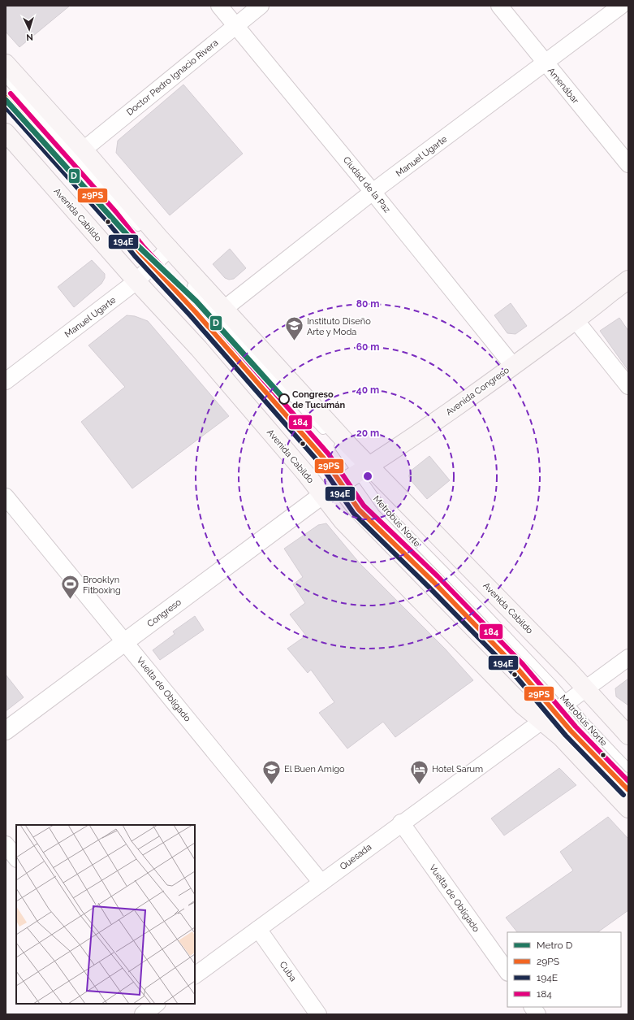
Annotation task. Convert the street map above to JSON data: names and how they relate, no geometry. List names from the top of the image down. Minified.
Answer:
{"streets":{"main road":["Avenida Cabildo","Avenida Congreso"],"street":["Doctor Pedro Ignacio Rivera","Amenábar","Manuel Ugarte","Ciudad de la Paz","Congreso","Vuelta de Obligado","Quesada","Cuba"],"lane":["Metrobús Norte"]},"crossings":[["Doctor Pedro Ignacio Rivera","Ciudad de la Paz"],["Doctor Pedro Ignacio Rivera","Avenida Cabildo"],["Amenábar","Manuel Ugarte"],["Manuel Ugarte","Ciudad de la Paz"],["Manuel Ugarte","Avenida Cabildo"],["Manuel Ugarte","Metrobús Norte"],["Ciudad de la Paz","Avenida Congreso"],["Avenida Cabildo","Avenida Congreso"],["Avenida Cabildo","Metrobús Norte"],["Avenida Cabildo","Congreso"],["Avenida Cabildo","Quesada"],["Avenida Congreso","Metrobús Norte"],["Avenida Congreso","Congreso"],["Metrobús Norte","Quesada"],["Congreso","Vuelta de Obligado"],["Vuelta de Obligado","Quesada"],["Quesada","Cuba"]],"places":{"school or university":["Instituto Diseño Arte y Moda","El Buen Amigo"],"other":["Congreso de Tucumán"],"sports":["Brooklyn Fitboxing"],"hotel":["Hotel Sarum"]},"lines":["transit line 184","transit line 29PS","metro line D","transit line 194E"],"legend":["Metro D","29PS","194E","184"],"north":"bottom","rings":["80 m","60 m","40 m","20 m"]}
